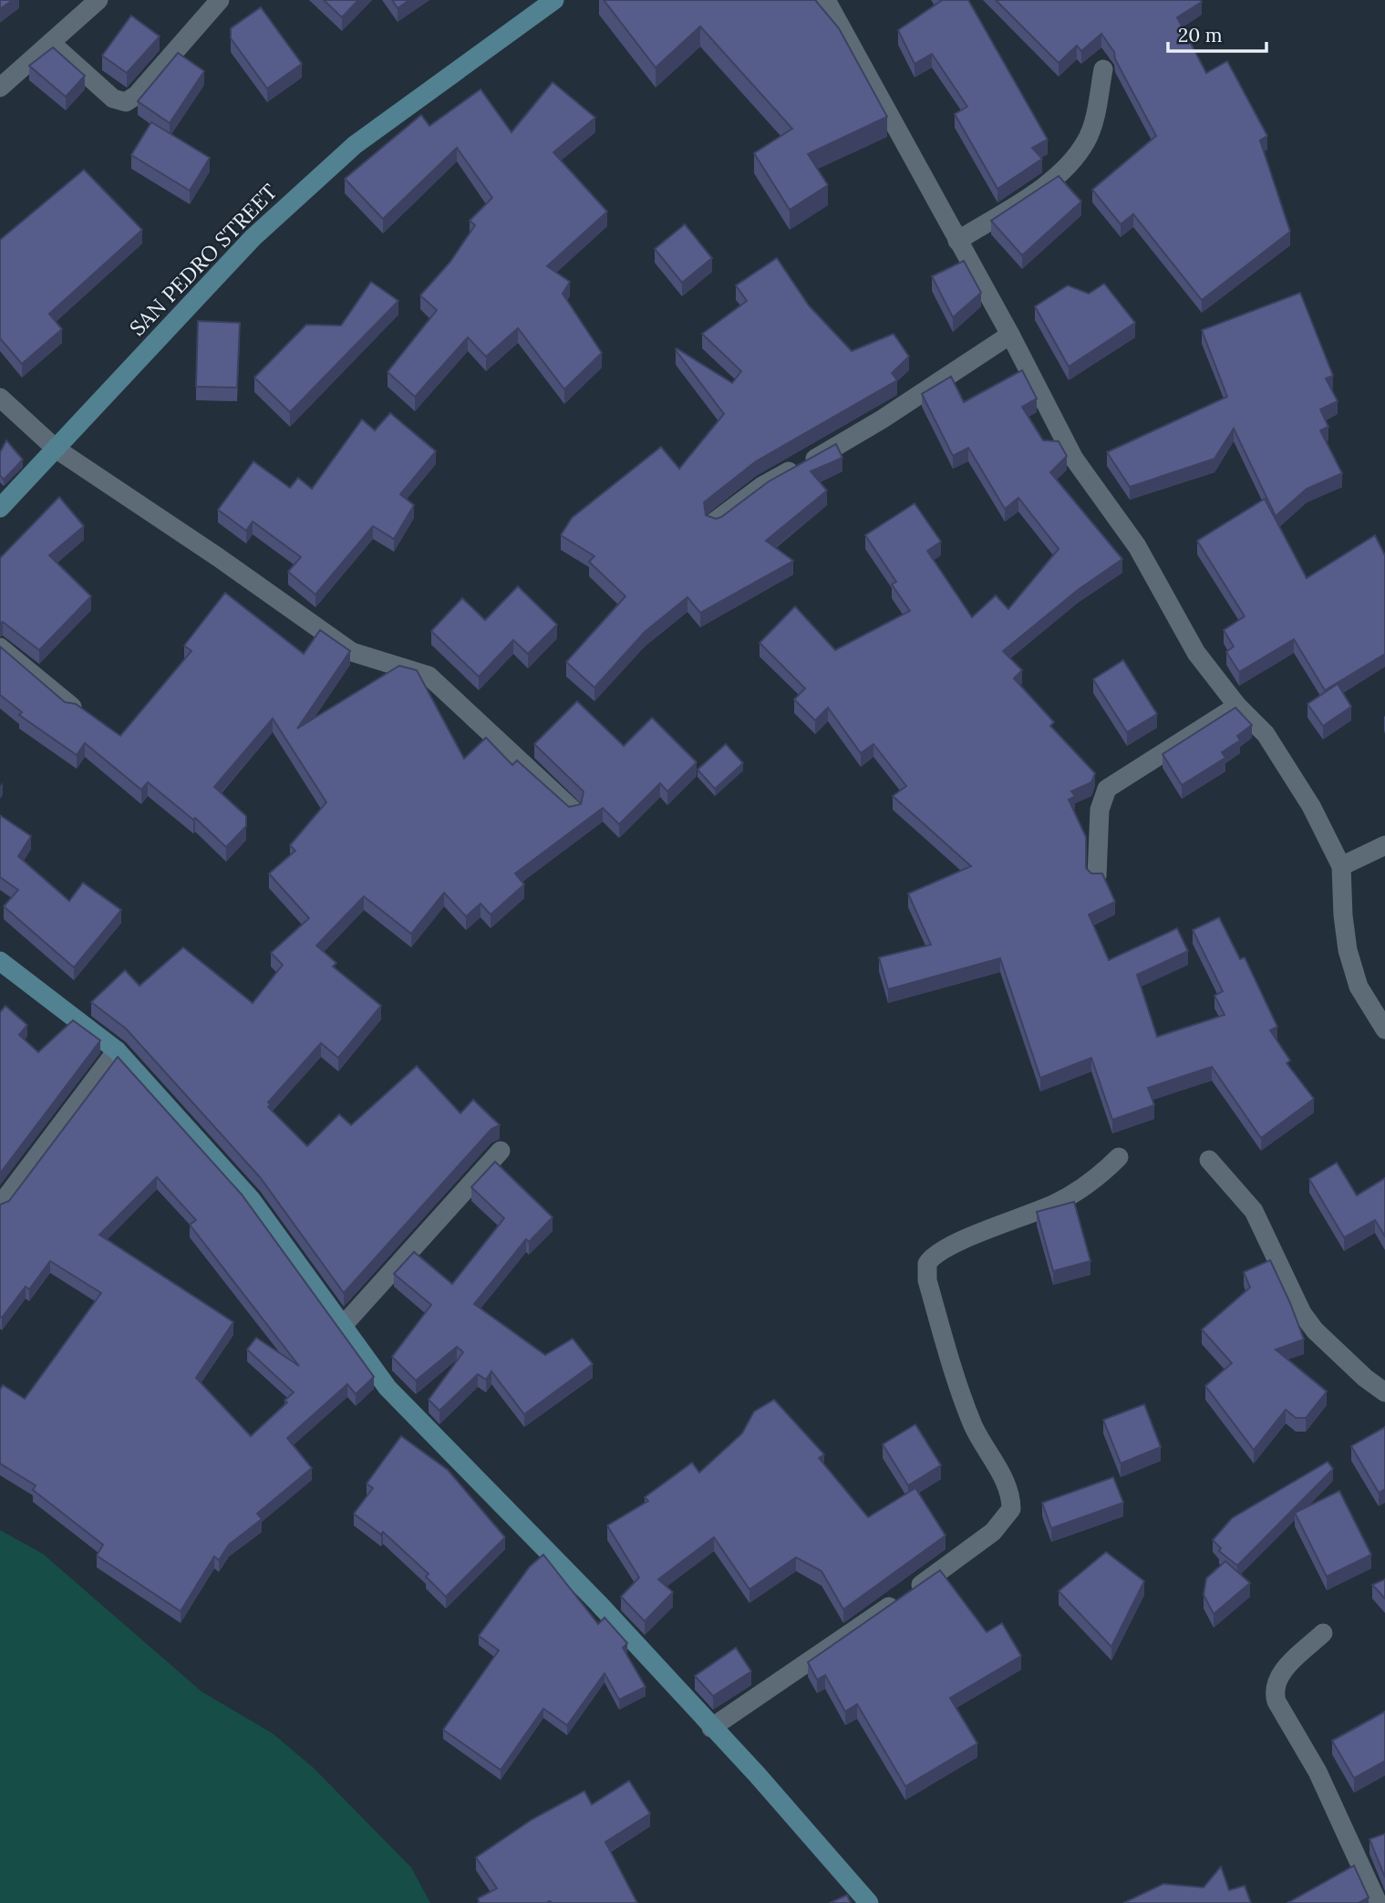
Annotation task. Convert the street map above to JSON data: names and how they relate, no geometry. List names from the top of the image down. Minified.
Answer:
{"streets":{"street":["SAN PEDRO STREET"]},"scale_bar":"20 m"}
